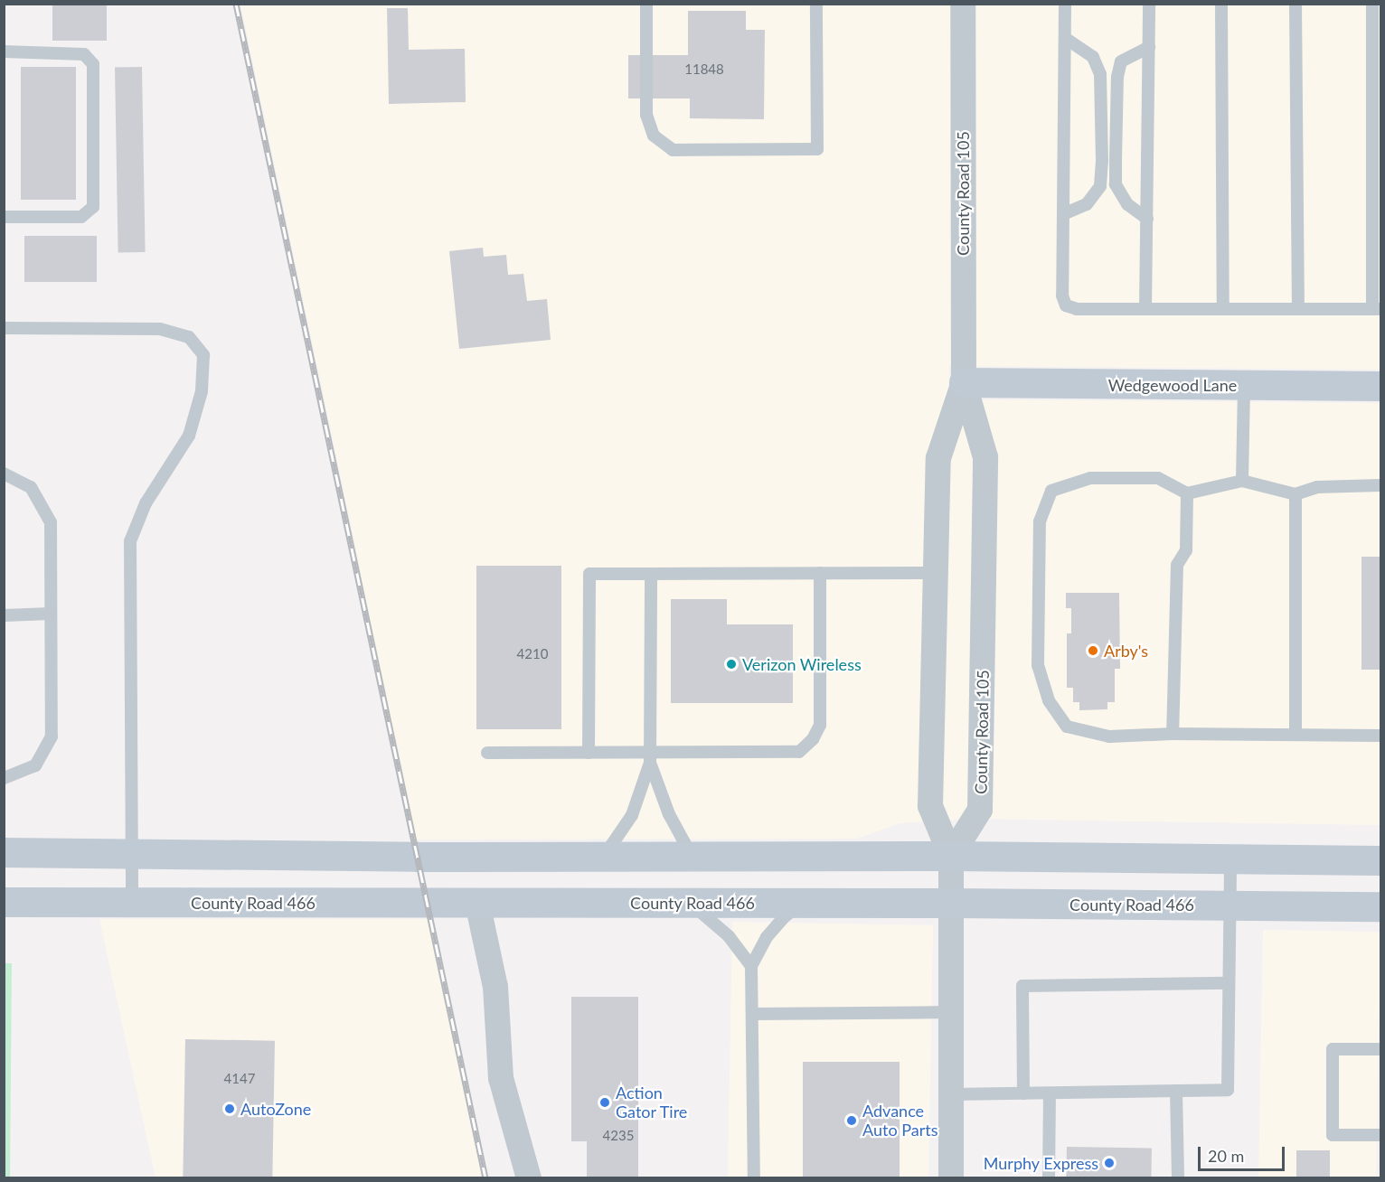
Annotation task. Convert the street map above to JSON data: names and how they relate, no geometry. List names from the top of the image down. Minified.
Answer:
{"streets":{"main road":["Wedgewood Lane","County Road 466"],"street":["County Road 105"]},"crossings":[["County Road 105","Wedgewood Lane"]],"places":["Arby's","Verizon Wireless","Action Gator Tire","AutoZone","Advance Auto Parts","Murphy Express"],"house_numbers":["11848","4210","4147","4235"],"scale_bar":"20 m"}
